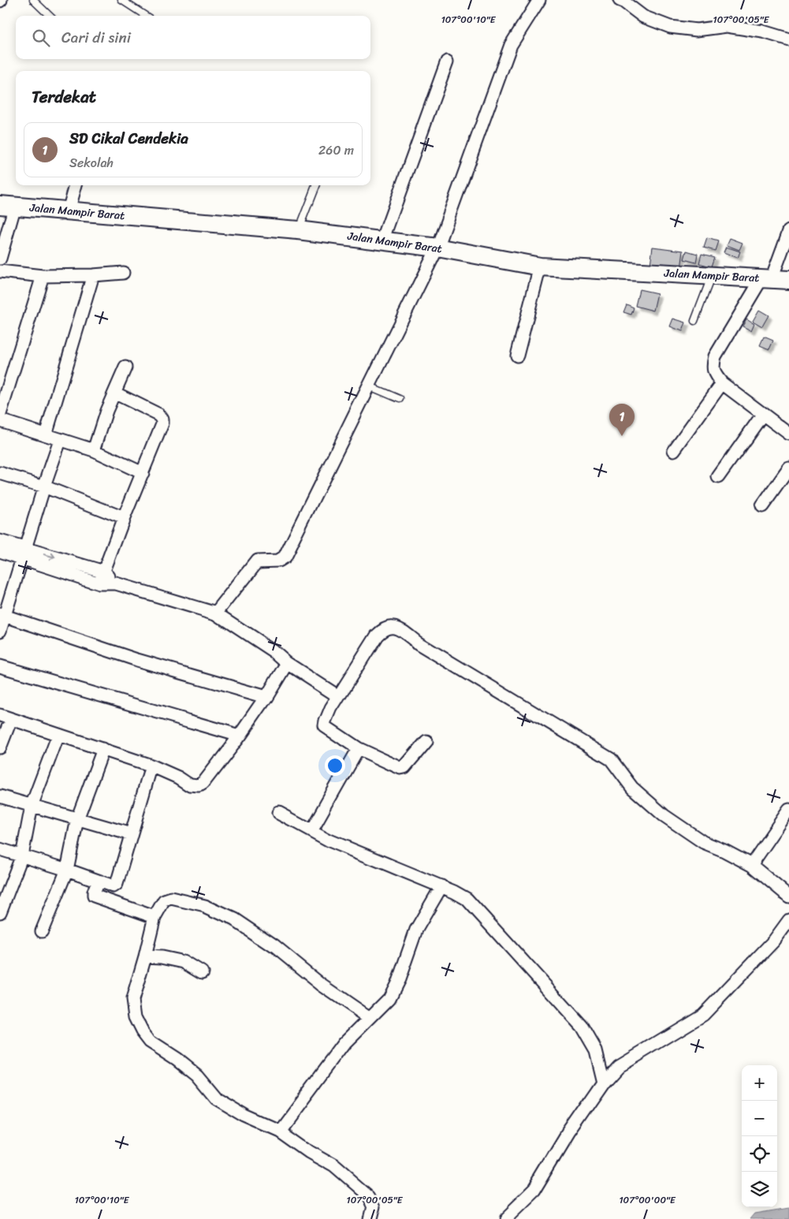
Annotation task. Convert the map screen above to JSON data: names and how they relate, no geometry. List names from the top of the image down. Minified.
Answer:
{"streets":{"street":["Jalan Mampir Barat"]},"page":{"search":"Cari di sini","heading":"Terdekat","list":[{"mark":"1","name":"SD Cikal Cendekia","note":"Sekolah","value":"260 m"}],"pins":"1","map_buttons":["+","−"]},"coordinates":["107°00'10\"E","107°00'05\"E","107°00'00\"E"]}
